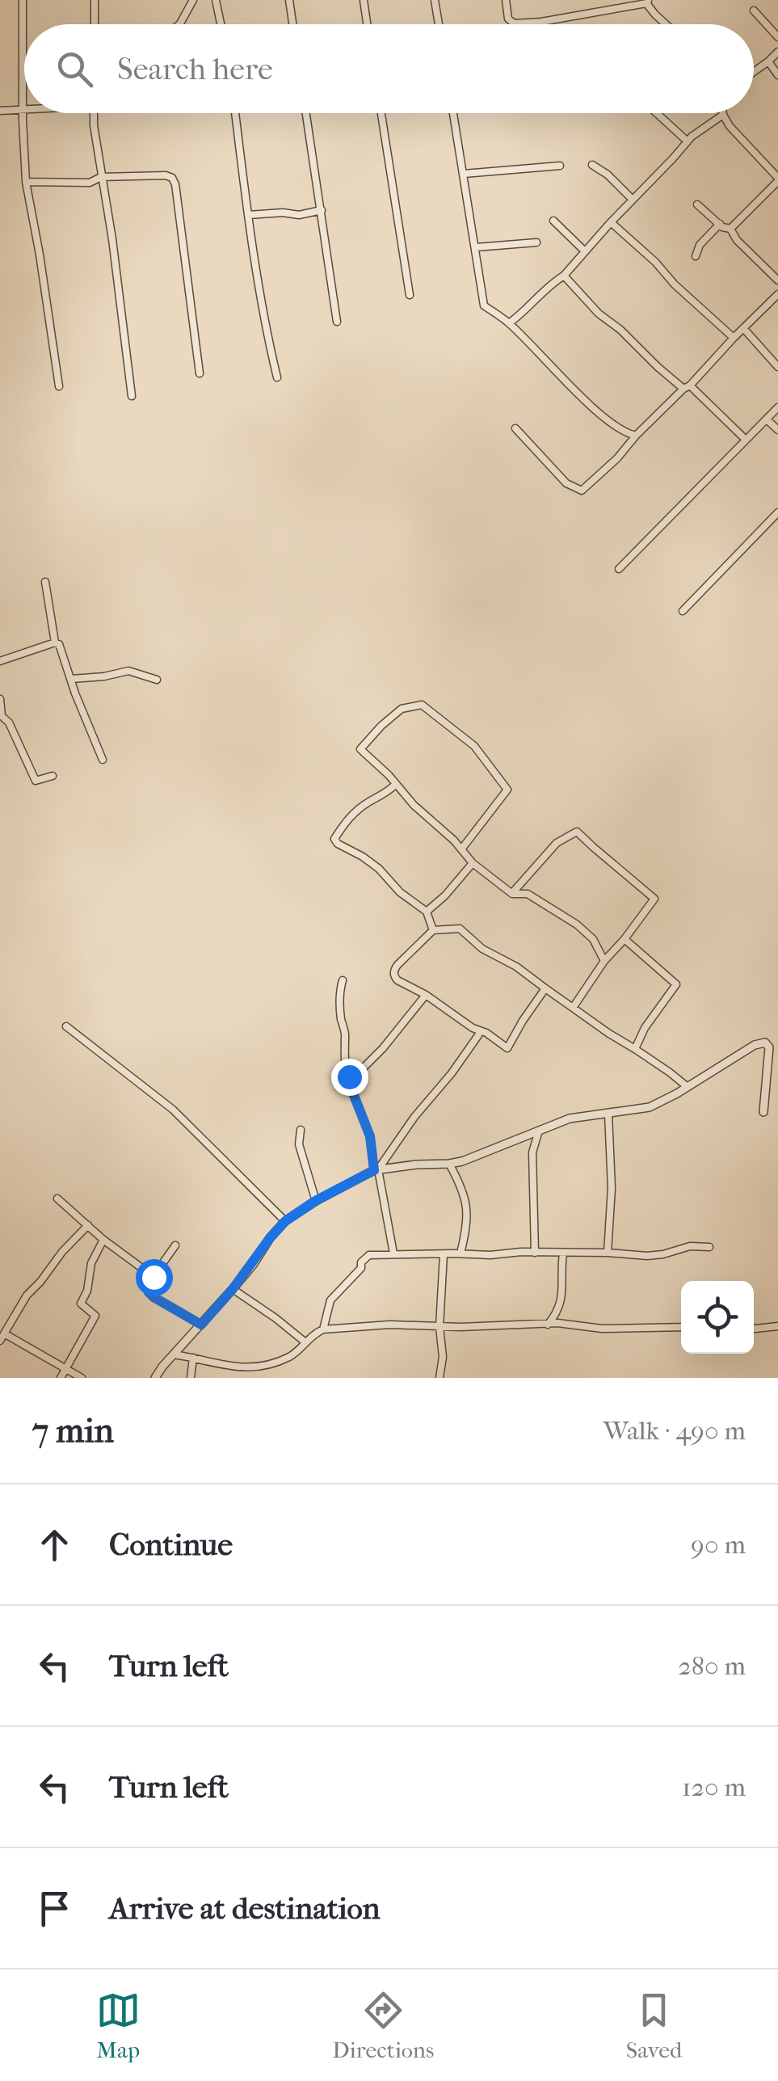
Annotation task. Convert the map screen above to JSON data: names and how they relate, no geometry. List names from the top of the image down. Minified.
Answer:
{"page":{"search":"Search here","heading":["7 min","Walk · 490 m"],"list":[["Continue","90 m"],["Turn left","280 m"],["Turn left","120 m"],"Arrive at destination"],"nav":["Map","Directions","Saved"]}}
